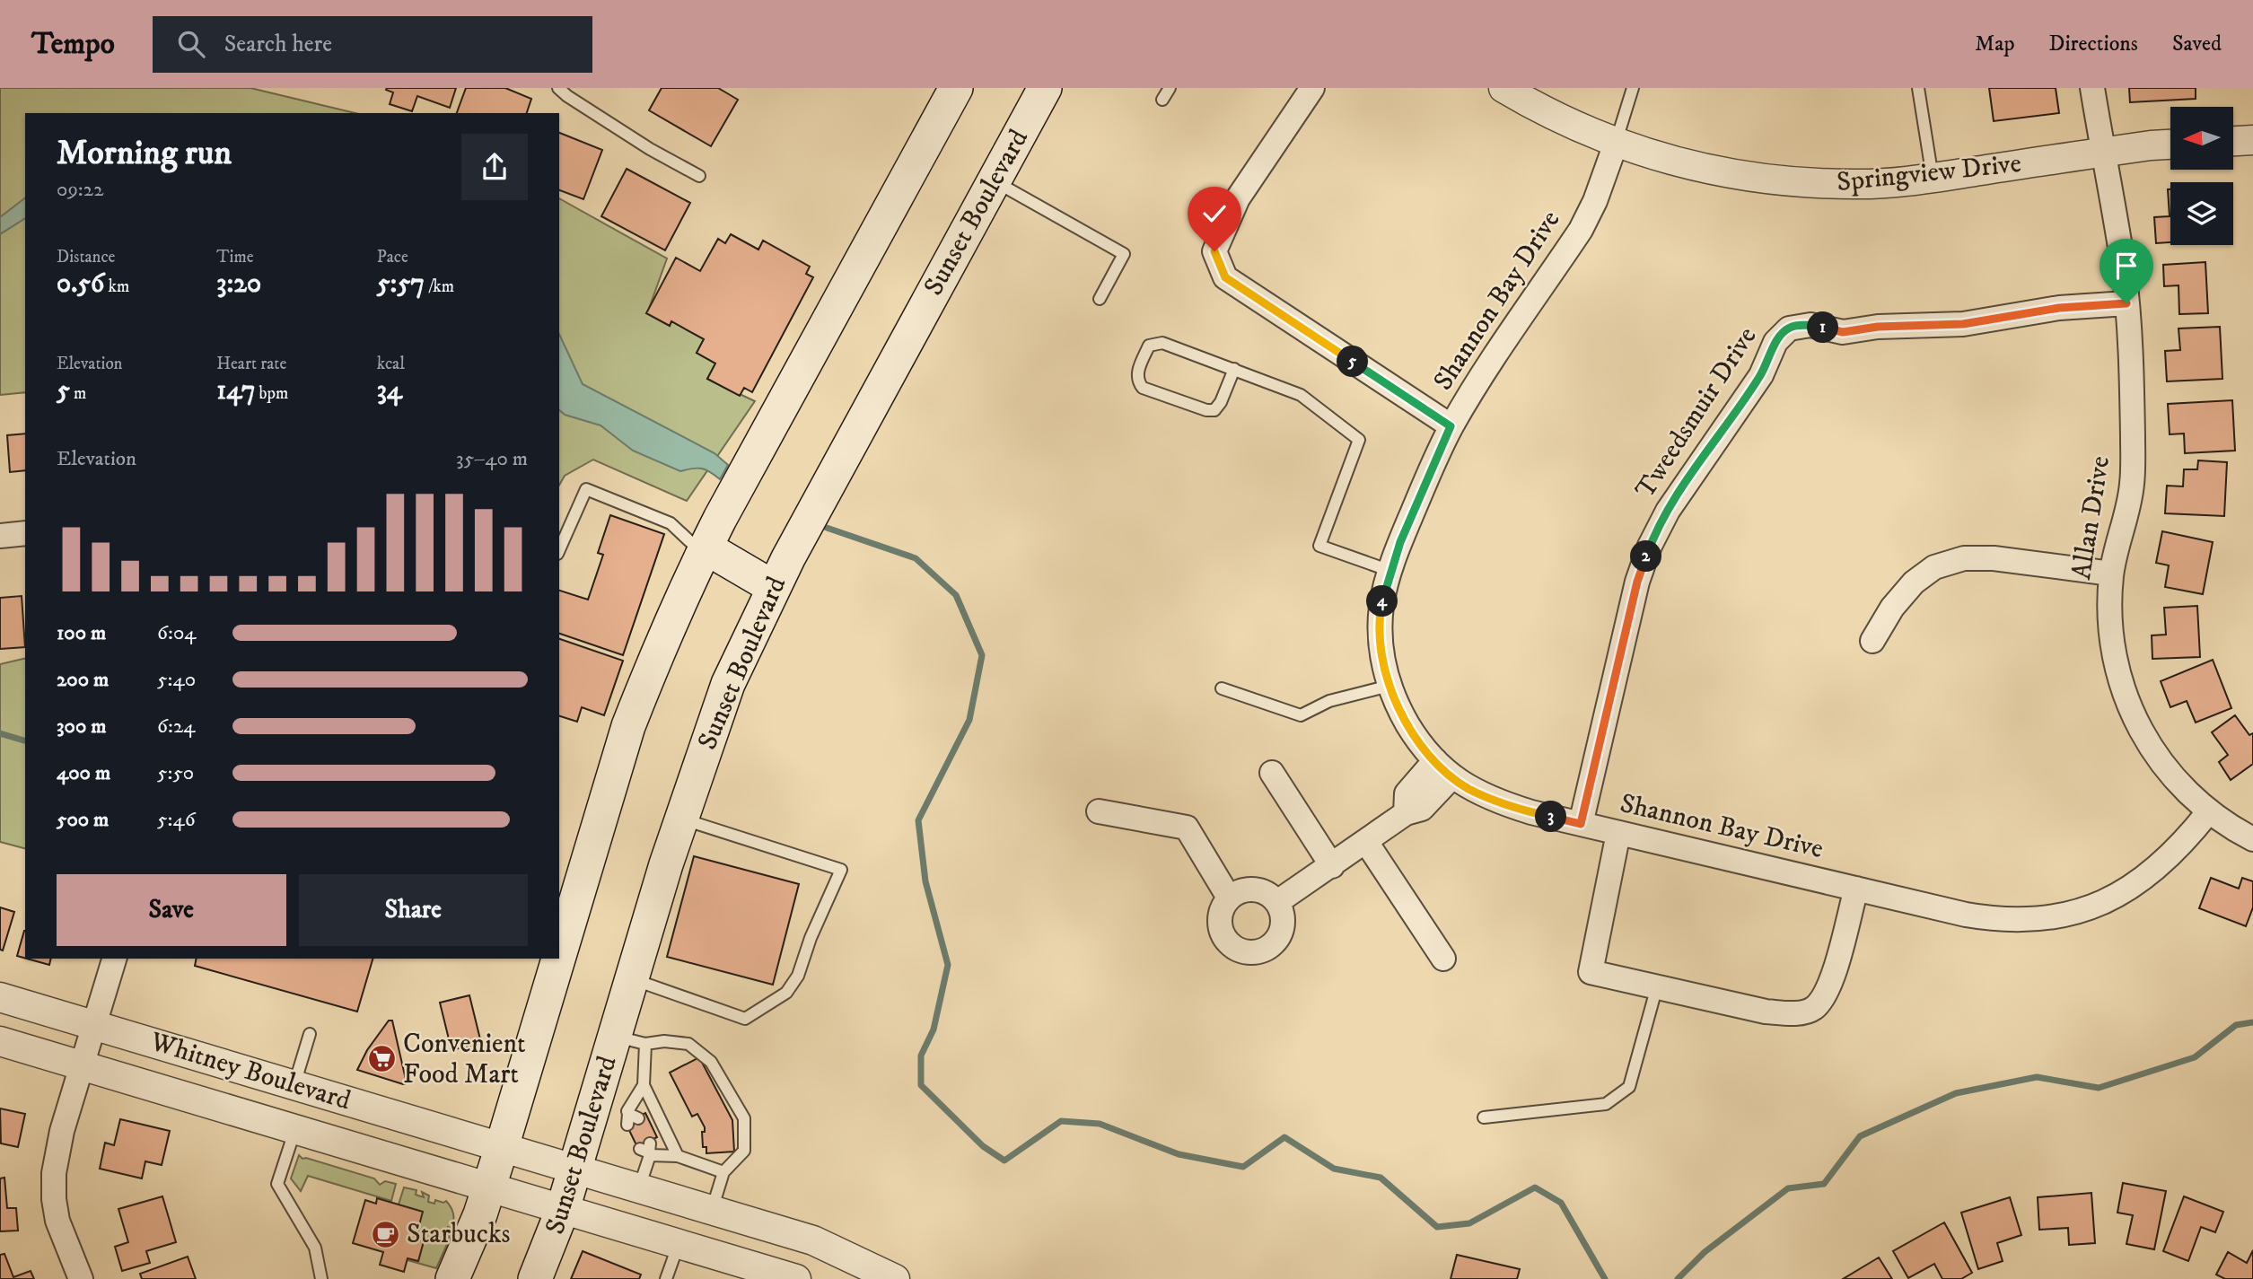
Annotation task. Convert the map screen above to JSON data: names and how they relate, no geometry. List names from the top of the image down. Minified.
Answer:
{"streets":{"main road":["Sunset Boulevard"],"street":["Springview Drive","Shannon Bay Drive","Tweedsmuir Drive","Allan Drive","Whitney Boulevard"]},"crossings":[["Springview Drive","Shannon Bay Drive"],["Springview Drive","Allan Drive"],["Sunset Boulevard","Whitney Boulevard"],["Shannon Bay Drive","Tweedsmuir Drive"],["Shannon Bay Drive","Allan Drive"],["Tweedsmuir Drive","Allan Drive"]],"places":{"supermarket":["Convenient Food Mart"],"cafe":["Starbucks"]},"north":"left","page":{"header":"Tempo","search":"Search here","nav":["Map","Directions","Saved"],"heading":["Morning run","09:22"],"stats":[["Distance","0.56 km"],["Time","3:20"],["Pace","5:57 /km"],["Elevation","5 m"],["Heart rate","147 bpm"],["kcal","34"]],"pins":["1","5","2","4","3"],"chart":["Elevation","35–40 m"],"list":[{"name":"100 m","note":"6:04"},{"name":"200 m","note":"5:40"},{"name":"300 m","note":"6:24"},{"name":"400 m","note":"5:50"},{"name":"500 m","note":"5:46"}],"buttons":["Save","Share"]}}
